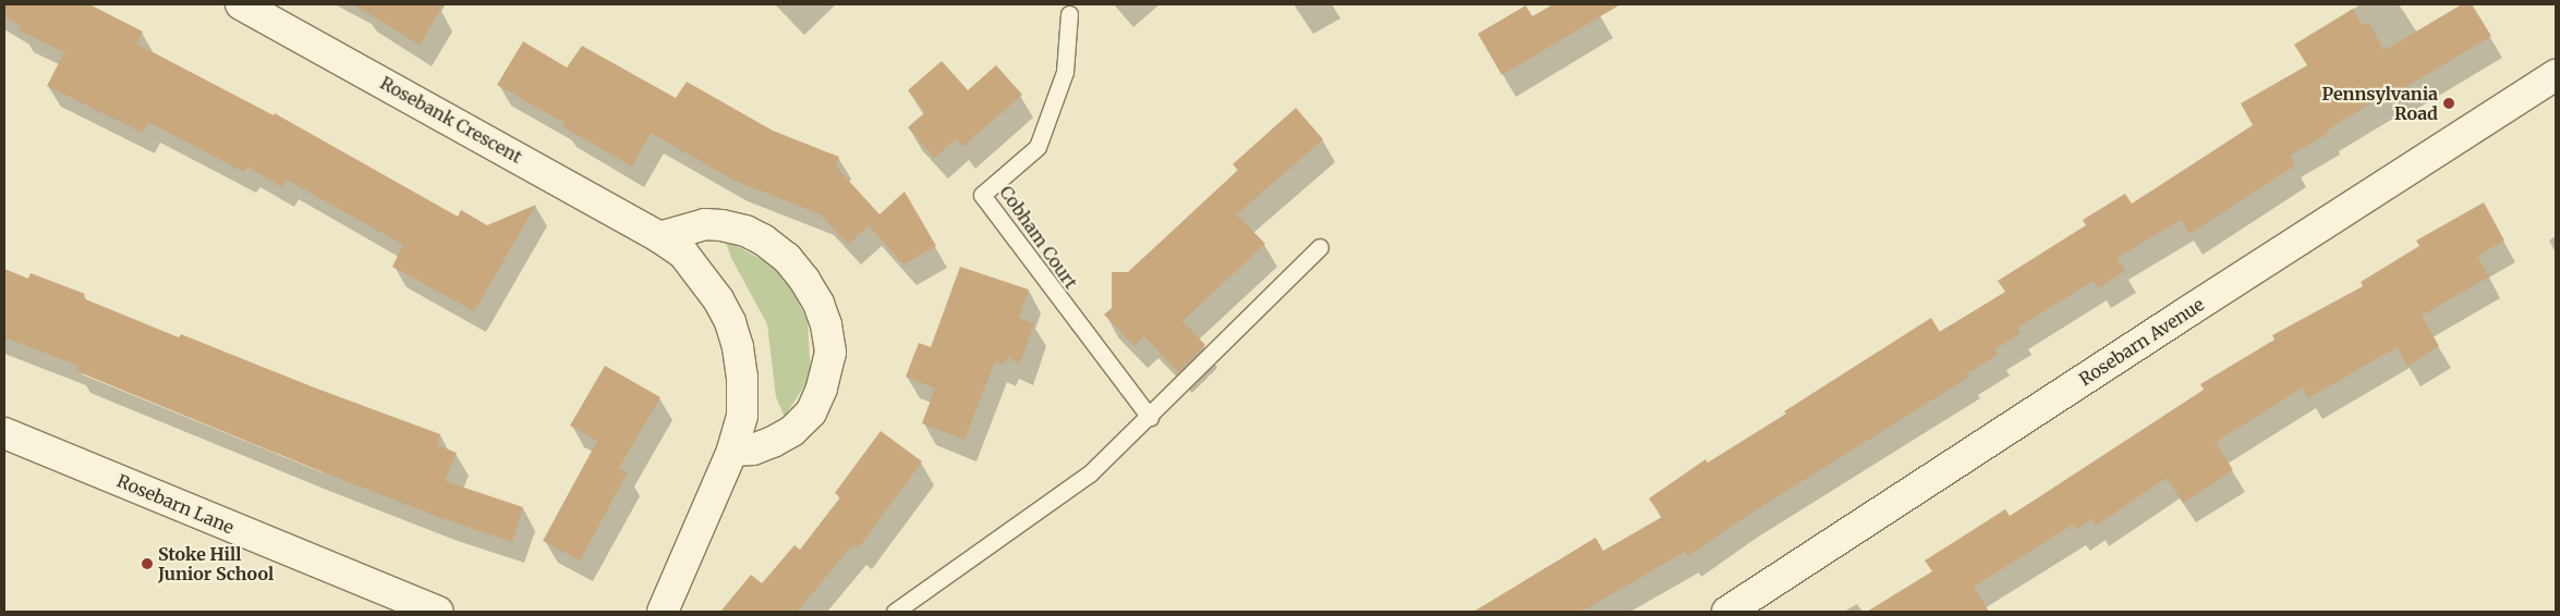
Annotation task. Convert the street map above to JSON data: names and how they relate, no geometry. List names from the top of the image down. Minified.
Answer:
{"streets":{"street":["Rosebank Crescent","Rosebarn Avenue","Rosebarn Lane"],"lane":["Cobham Court"]},"places":["Pennsylvania Road","Stoke Hill Junior School"]}
